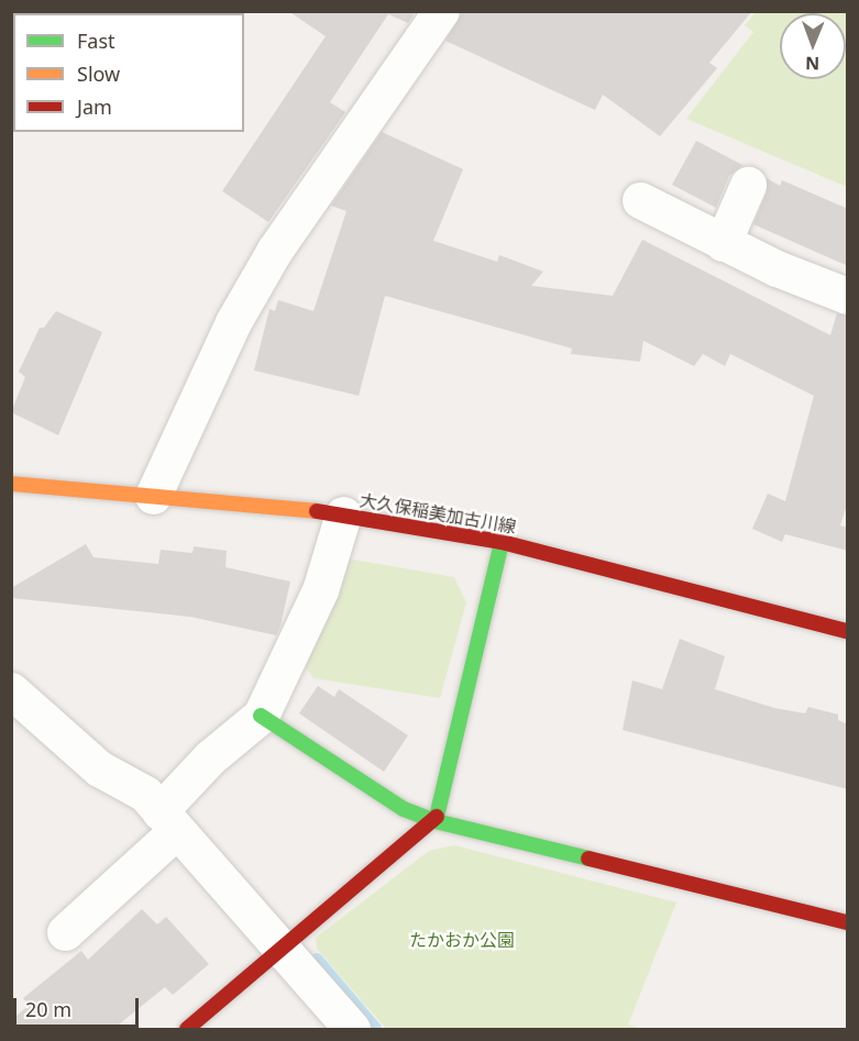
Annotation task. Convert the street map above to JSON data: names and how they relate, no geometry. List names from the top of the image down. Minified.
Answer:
{"streets":{"street":["大久保稲美加古川線"]},"parks":["たかおか公園"],"legend":["Fast","Slow","Jam"],"scale_bar":"20 m","north":"bottom"}
